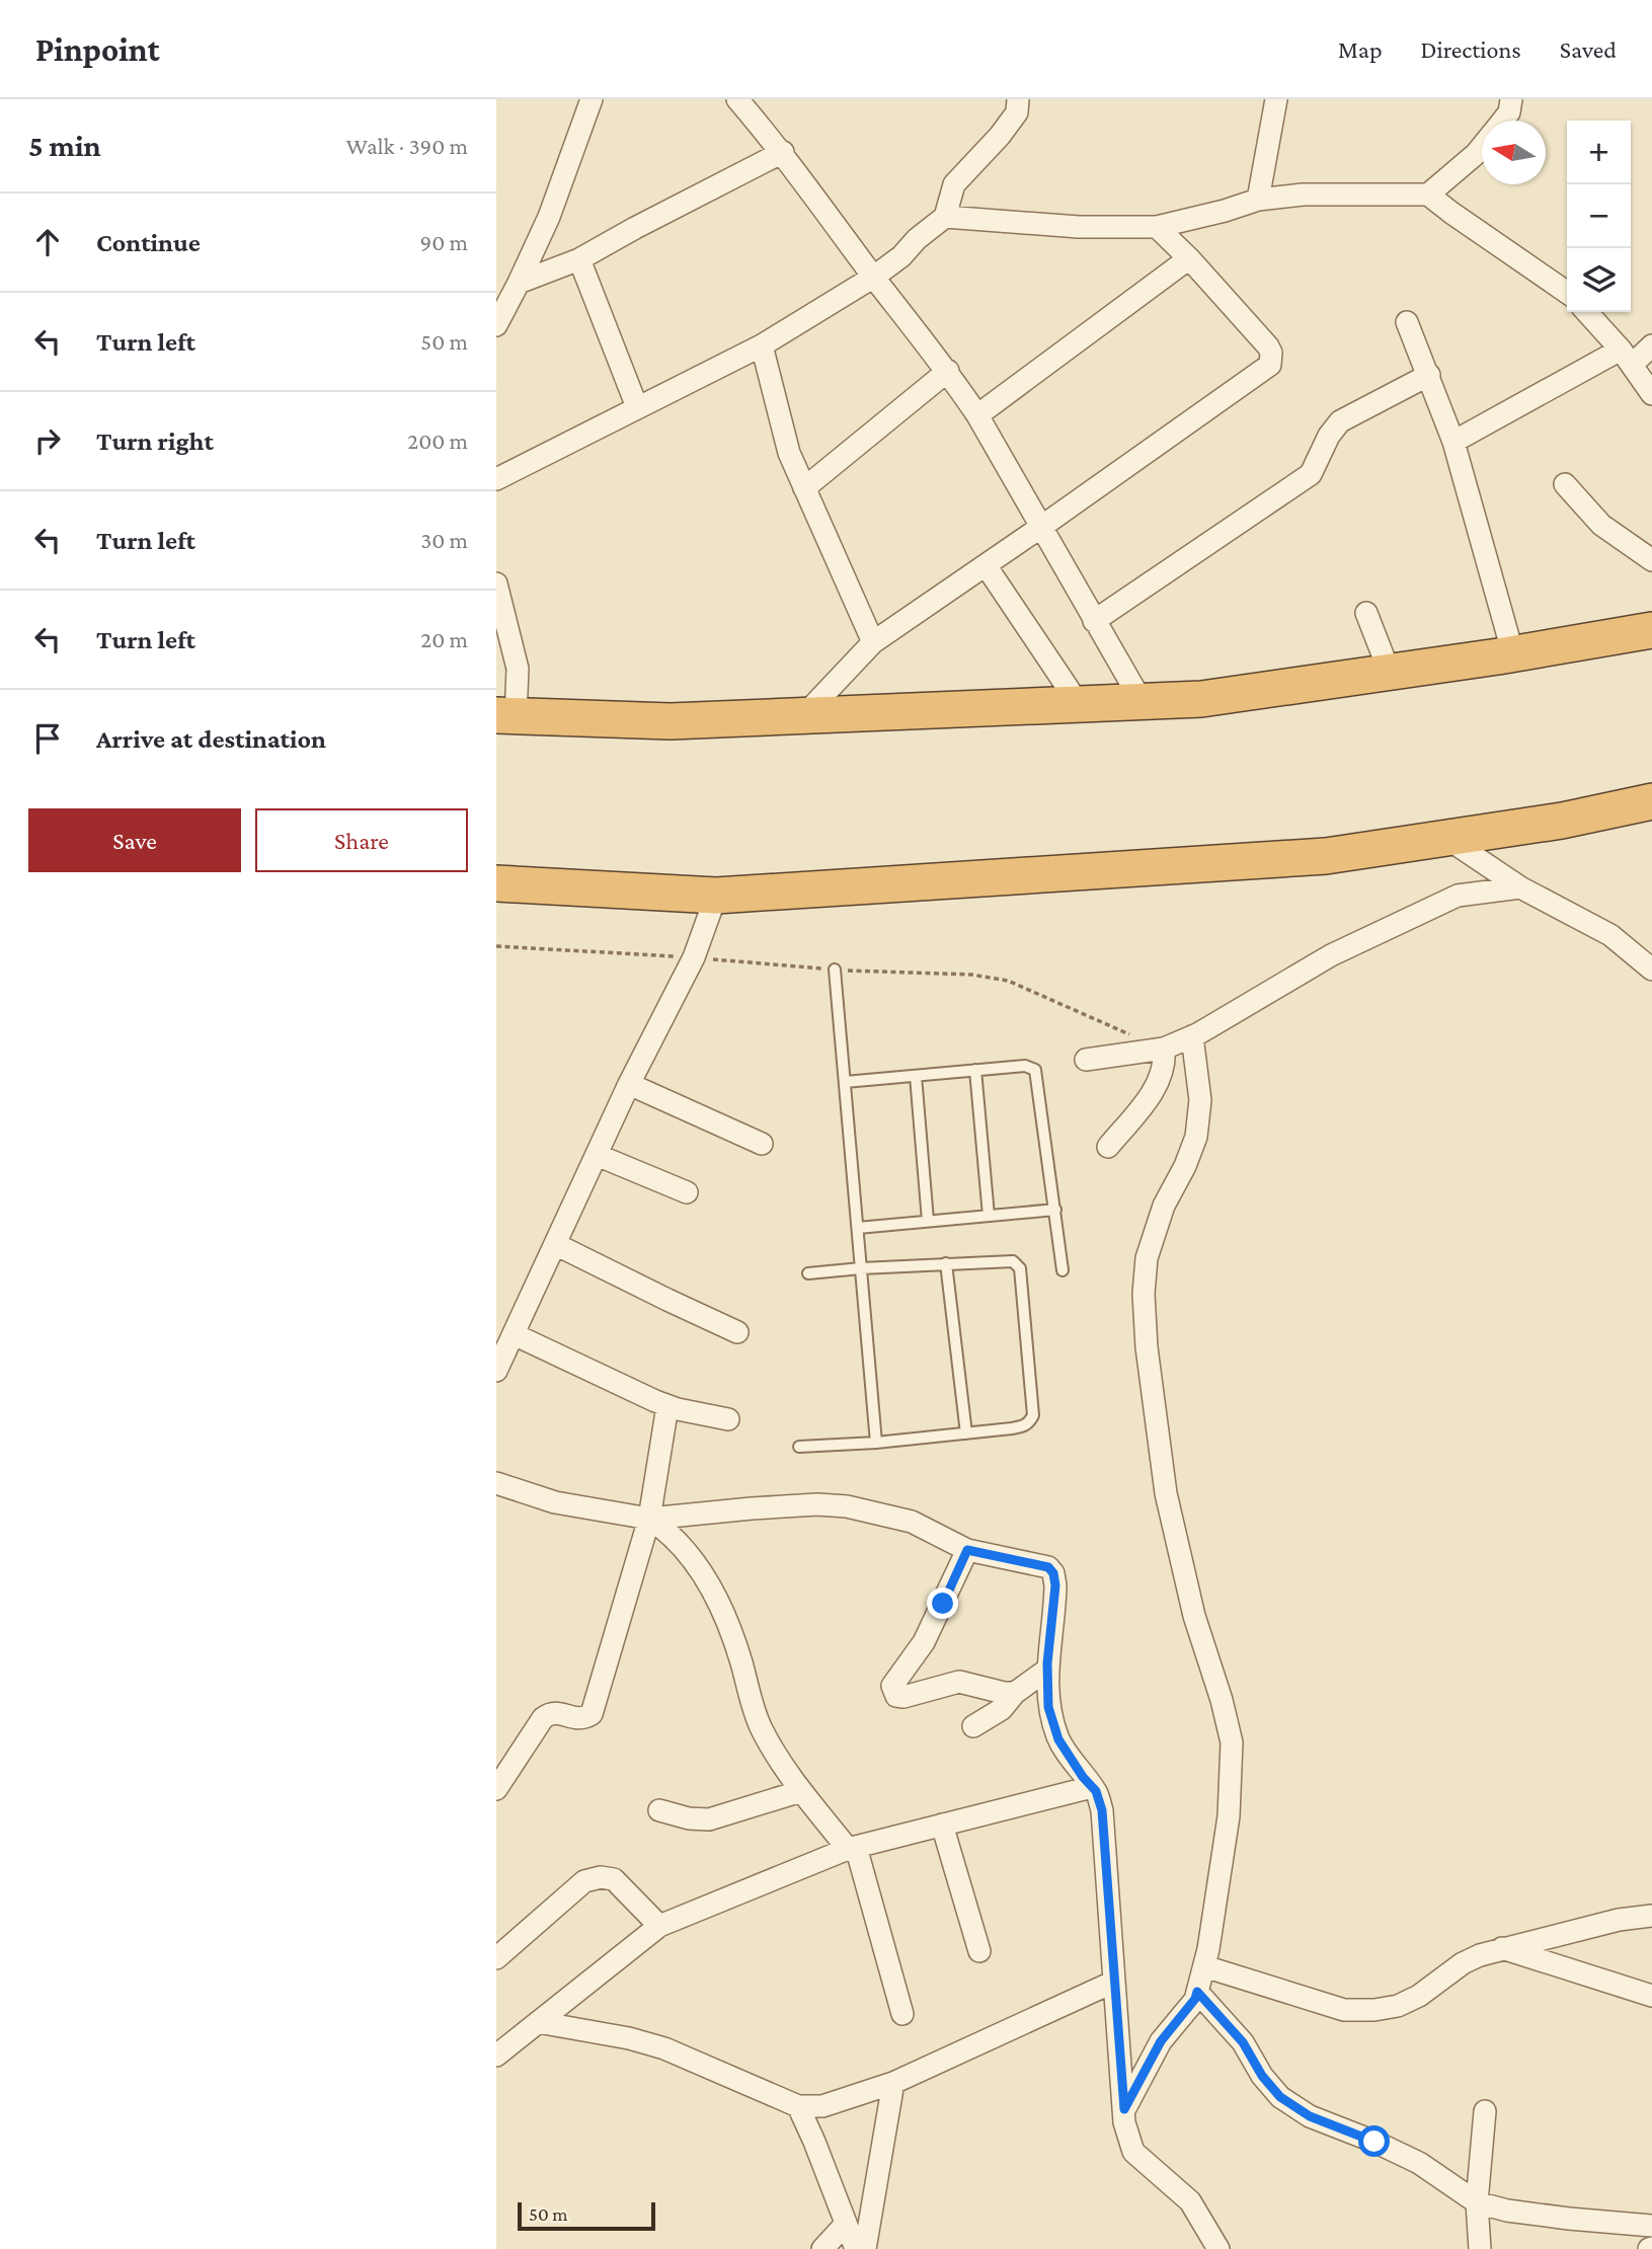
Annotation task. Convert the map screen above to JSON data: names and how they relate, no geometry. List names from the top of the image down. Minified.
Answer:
{"scale_bar":"50 m","north":"left","page":{"header":"Pinpoint","nav":["Map","Directions","Saved"],"heading":["5 min","Walk · 390 m"],"map_buttons":["+","−"],"list":[["Continue","90 m"],["Turn left","50 m"],["Turn right","200 m"],["Turn left","30 m"],["Turn left","20 m"],"Arrive at destination"],"buttons":["Save","Share"],"scale":"50 m"}}
